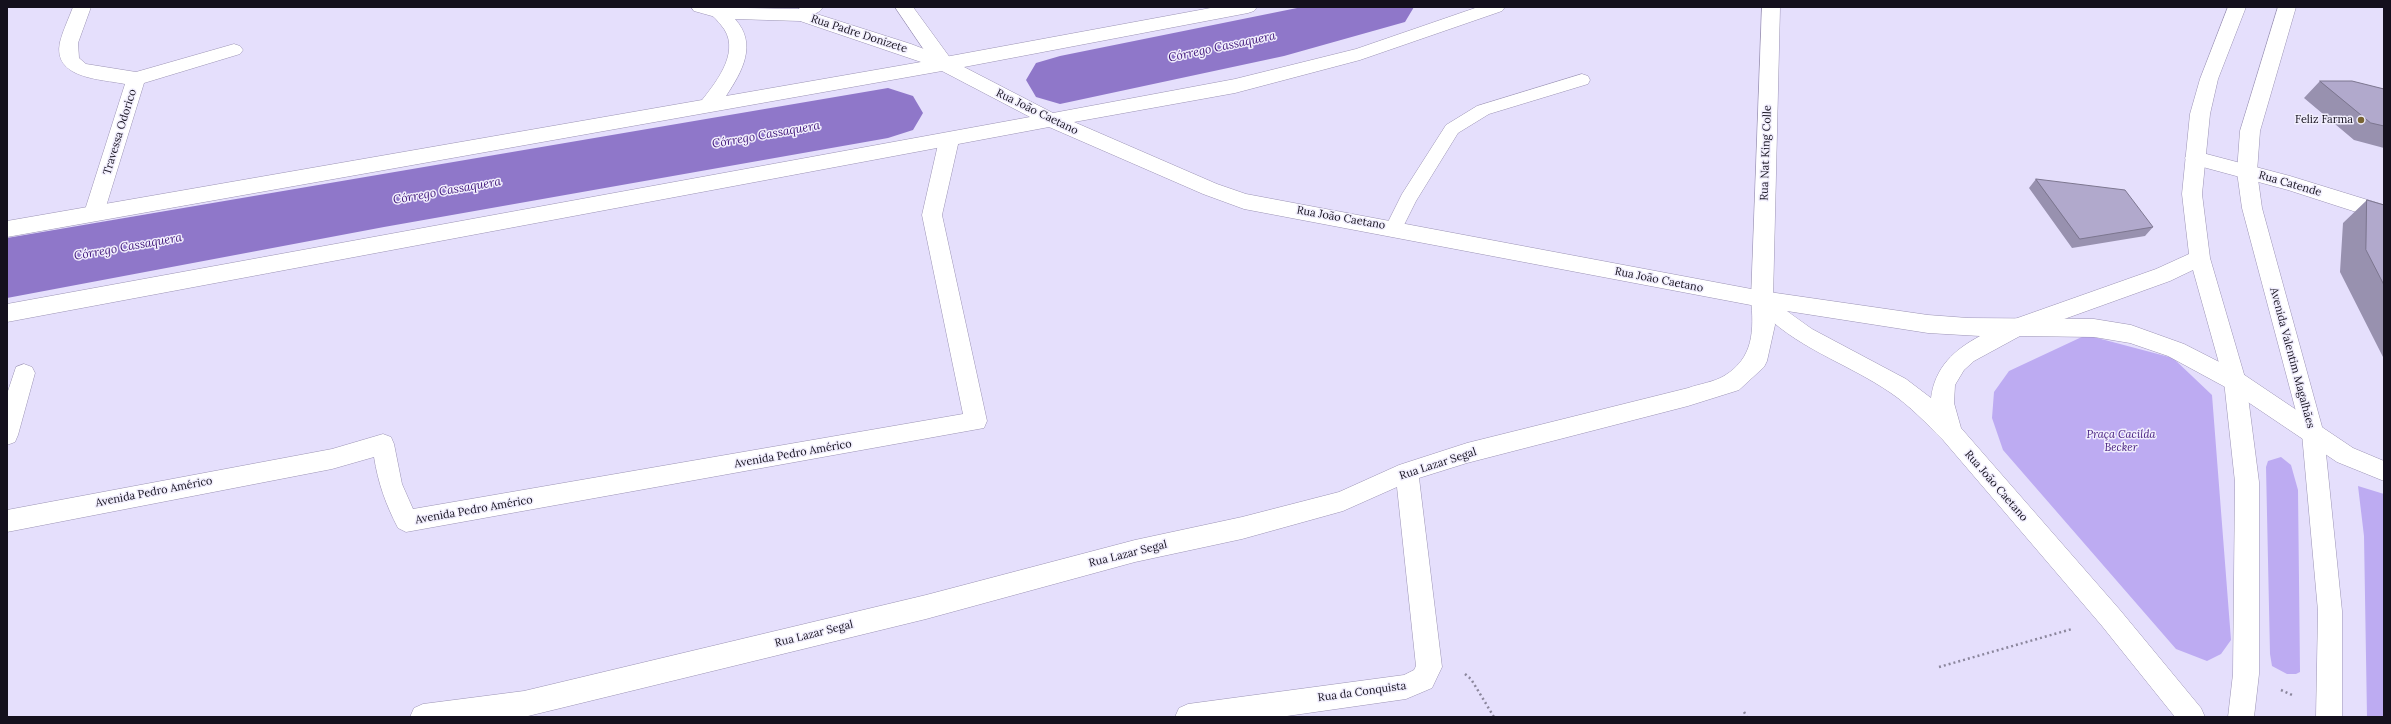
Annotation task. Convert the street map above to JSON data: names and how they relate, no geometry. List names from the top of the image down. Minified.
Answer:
{"streets":{"main road":["Rua Padre Donizete","Rua João Caetano","Travessa Odorico","Rua Nat King Colle","Rua Catende","Avenida Valentim Magalhães","Avenida Pedro Américo","Rua Lazar Segal","Rua da Conquista"]},"crossings":[["Rua Padre Donizete","Rua João Caetano"],["Rua João Caetano","Rua Nat King Colle"],["Rua João Caetano","Avenida Valentim Magalhães"],["Rua João Caetano","Rua Lazar Segal"],["Rua Nat King Colle","Rua Lazar Segal"],["Rua Catende","Avenida Valentim Magalhães"],["Rua Lazar Segal","Rua da Conquista"]],"water":["Córrego Cassaquera"],"parks":["Praça Cacilda Becker"],"places":["Feliz Farma"]}
